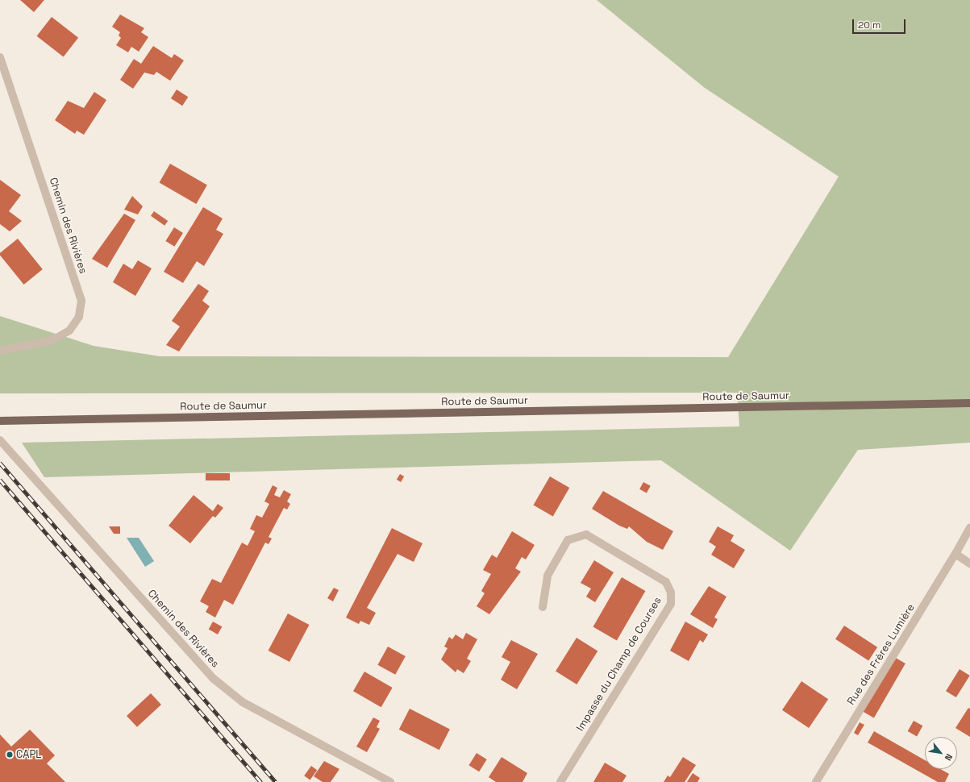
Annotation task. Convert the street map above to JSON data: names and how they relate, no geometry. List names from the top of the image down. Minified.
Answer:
{"streets":{"main road":["Route de Saumur"],"street":["Chemin des Rivières","Rue des Frères Lumière","Impasse du Champ de Courses"]},"places":["CAPL"],"scale_bar":"20 m","north":"bottom right"}
